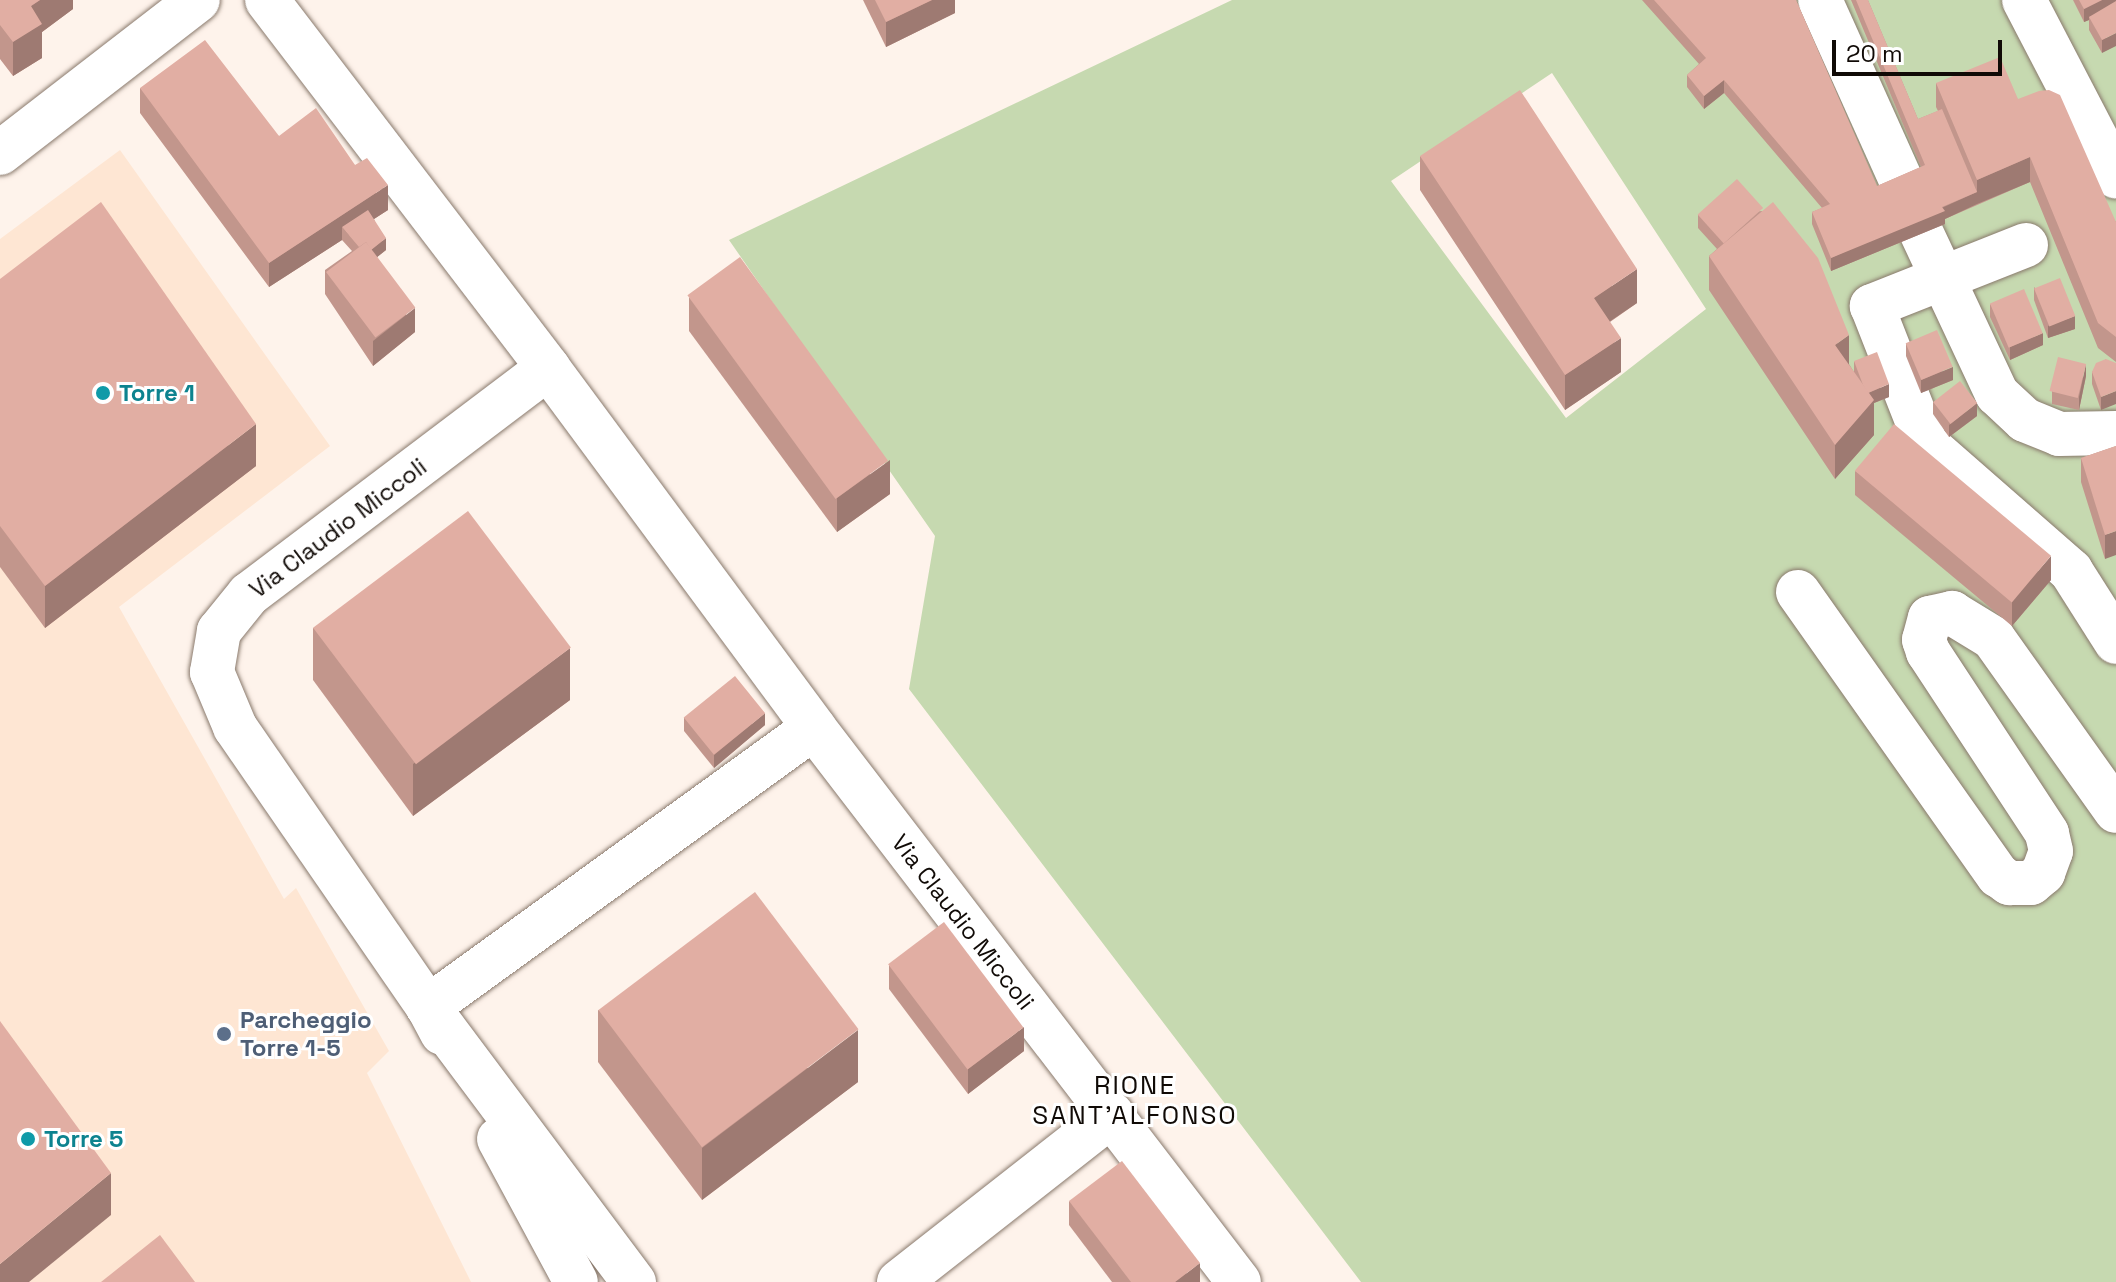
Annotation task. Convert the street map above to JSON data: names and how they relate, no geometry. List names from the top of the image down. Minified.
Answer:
{"streets":{"street":["Via Claudio Miccoli"]},"districts":["RIONE SANT'ALFONSO"],"places":["Torre 1","Parcheggio Torre 1-5","Torre 5"],"scale_bar":"20 m"}
